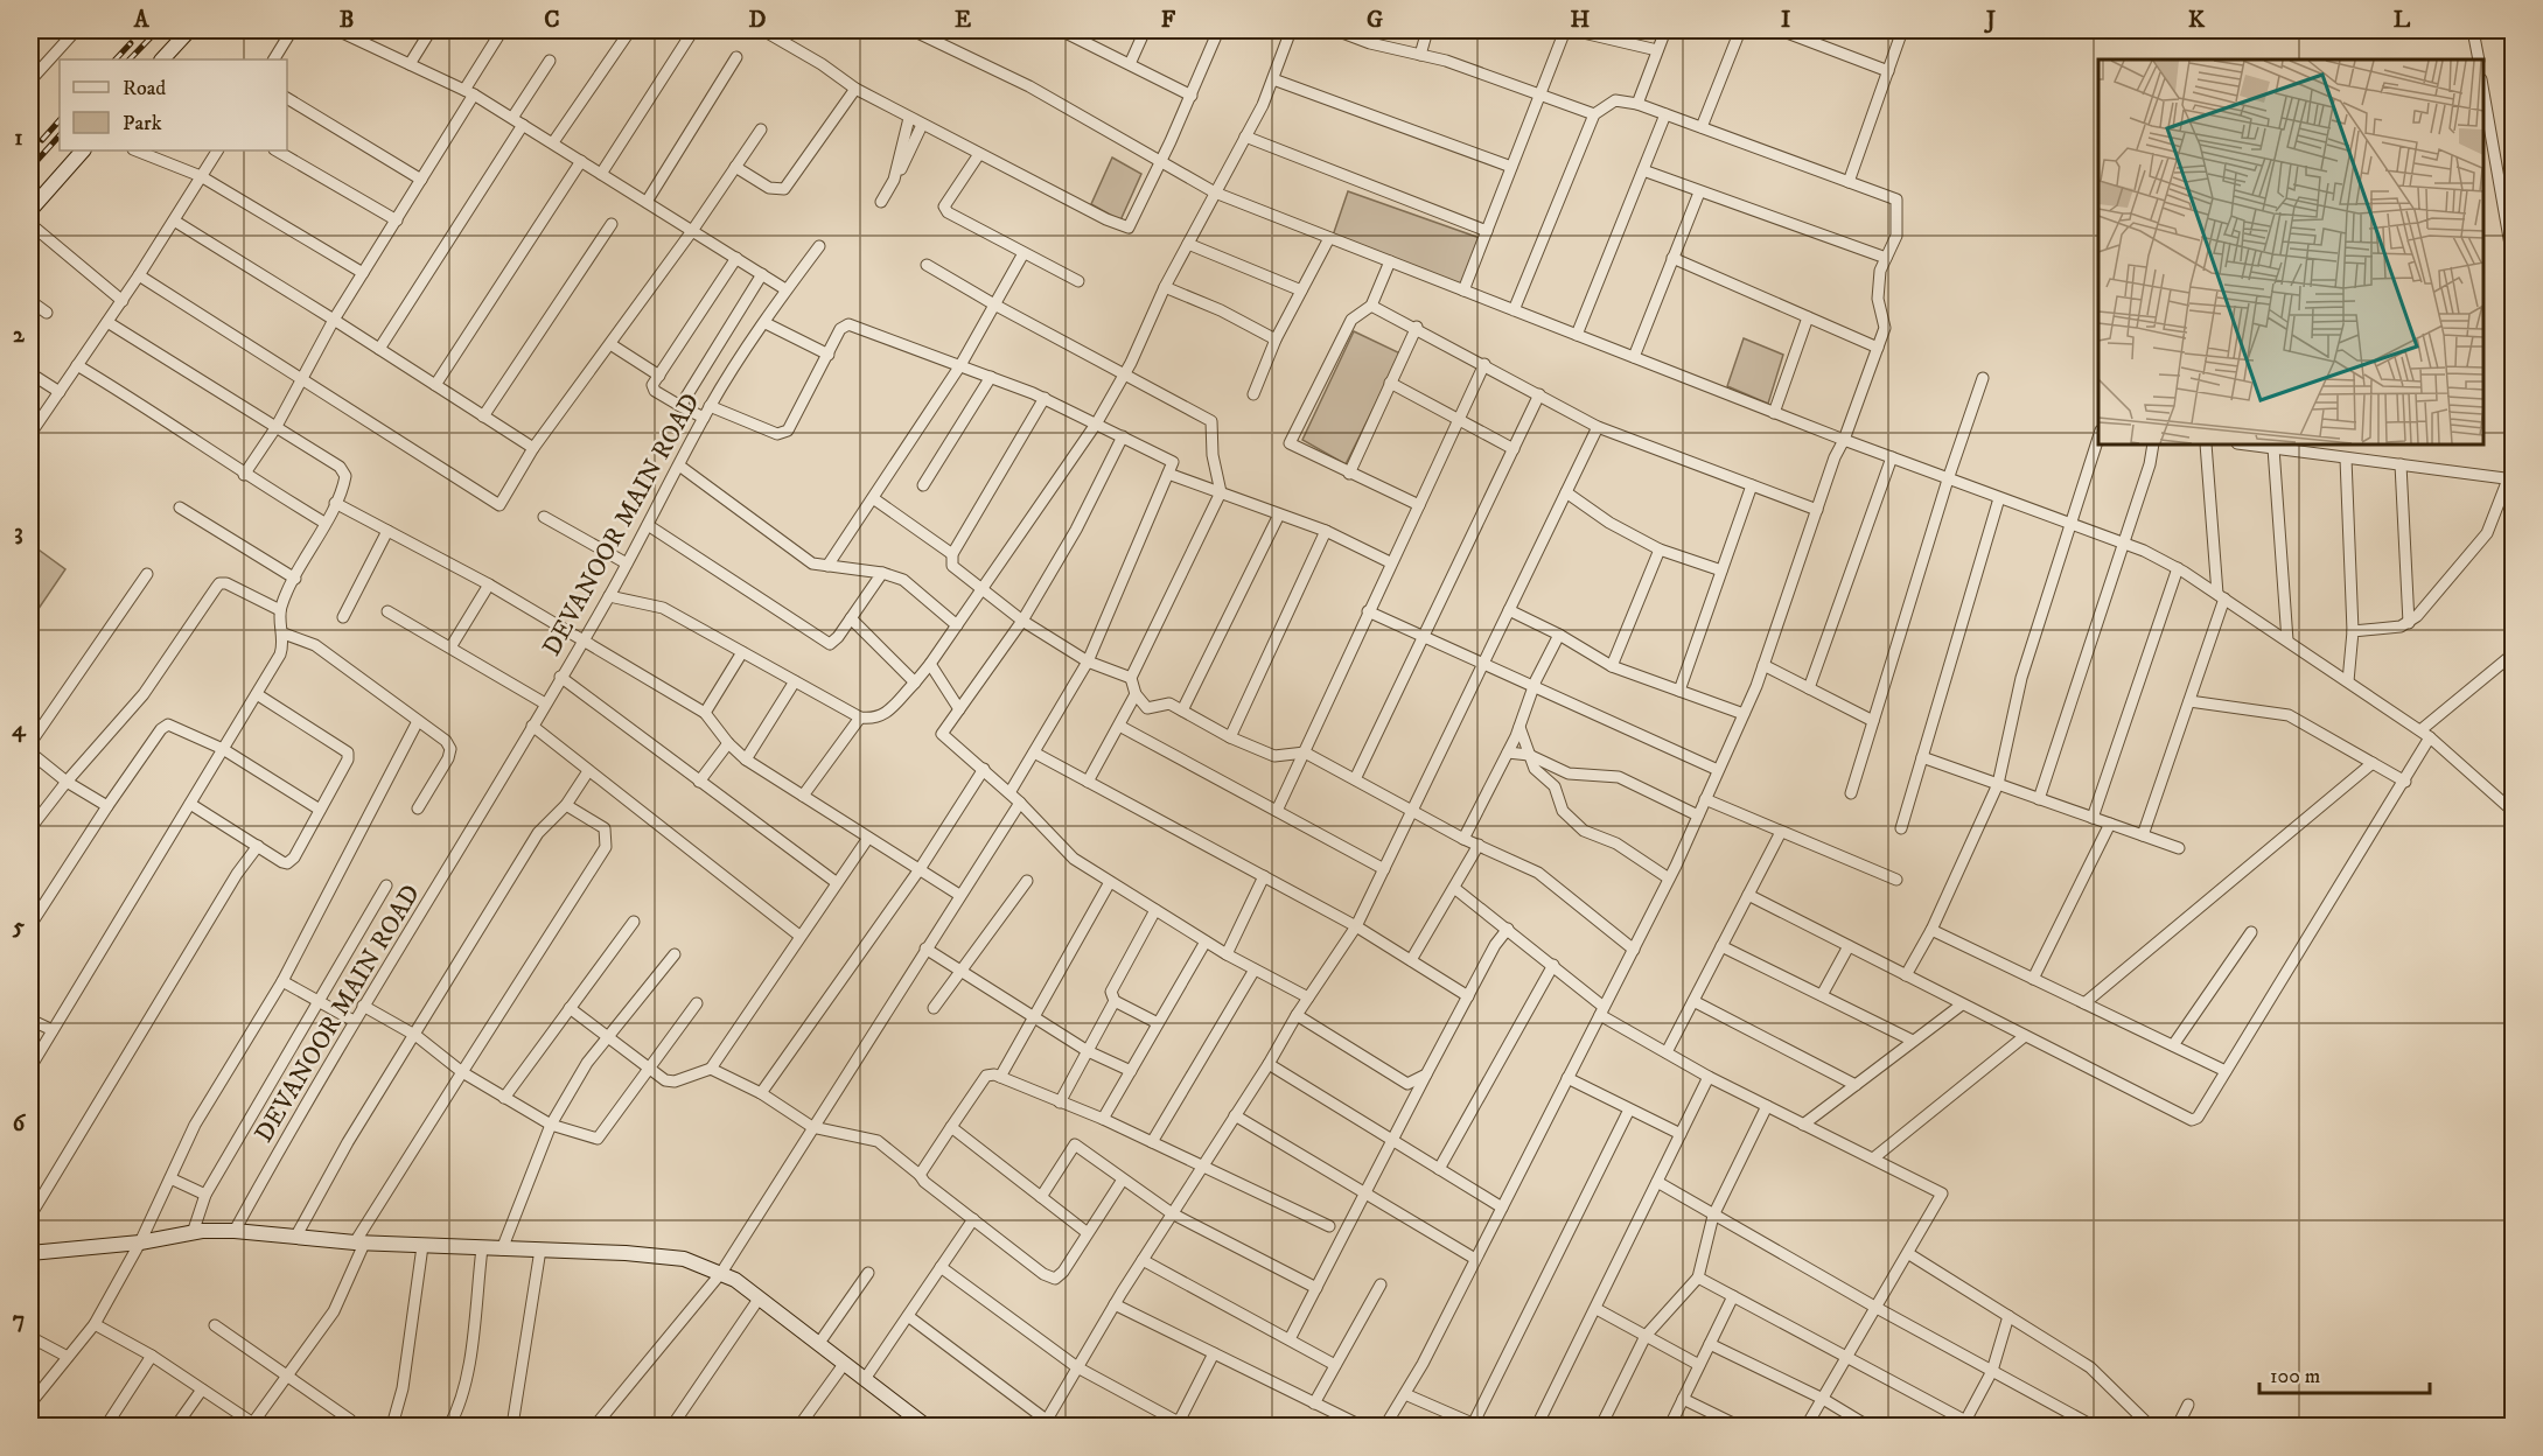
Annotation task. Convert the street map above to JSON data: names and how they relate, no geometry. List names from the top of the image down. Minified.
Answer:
{"streets":{"street":["DEVANOOR MAIN ROAD"]},"legend":["Road","Park"],"scale_bar":"100 m","grid":{"columns":["A","B","C","D","E","F","G","H","I","J","K","L"],"rows":["1","2","3","4","5","6","7"]}}
